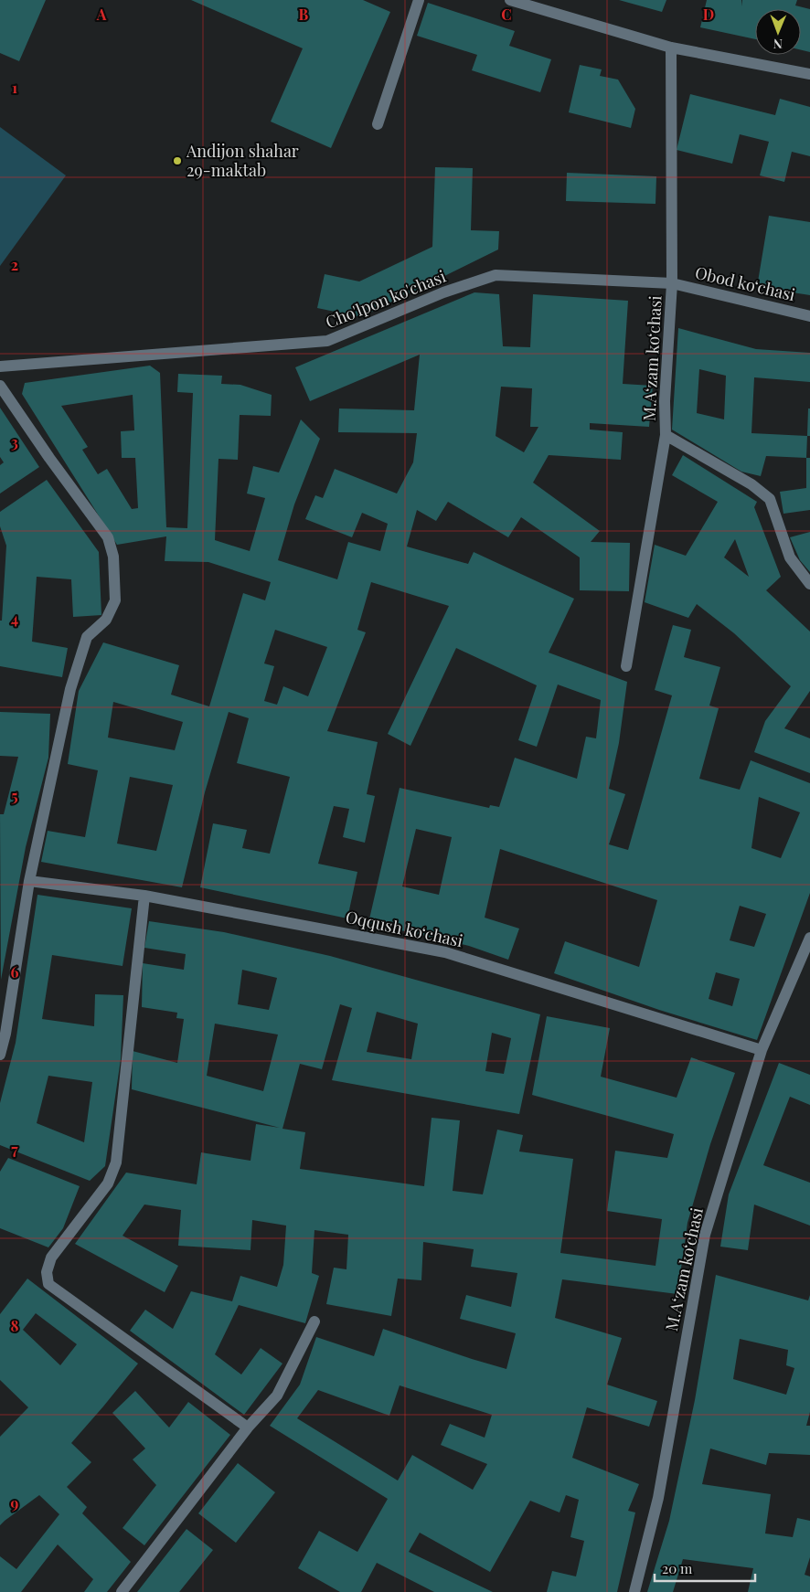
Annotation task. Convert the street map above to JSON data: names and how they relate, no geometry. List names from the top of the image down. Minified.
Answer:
{"streets":{"street":["Obod koʻchasi","Cho'lpon ko'chasi","M.Aʻzam koʻchasi","Oqqush koʻchasi"]},"crossings":[["Obod koʻchasi","Cho'lpon ko'chasi"],["Obod koʻchasi","M.Aʻzam koʻchasi"],["Cho'lpon ko'chasi","M.Aʻzam koʻchasi"],["M.Aʻzam koʻchasi","Oqqush koʻchasi"]],"places":["Andijon shahar 29-maktab"],"scale_bar":"20 m","north":"bottom","grid":{"columns":["A","B","C","D"],"rows":["1","2","3","4","5","6","7","8","9"]}}
